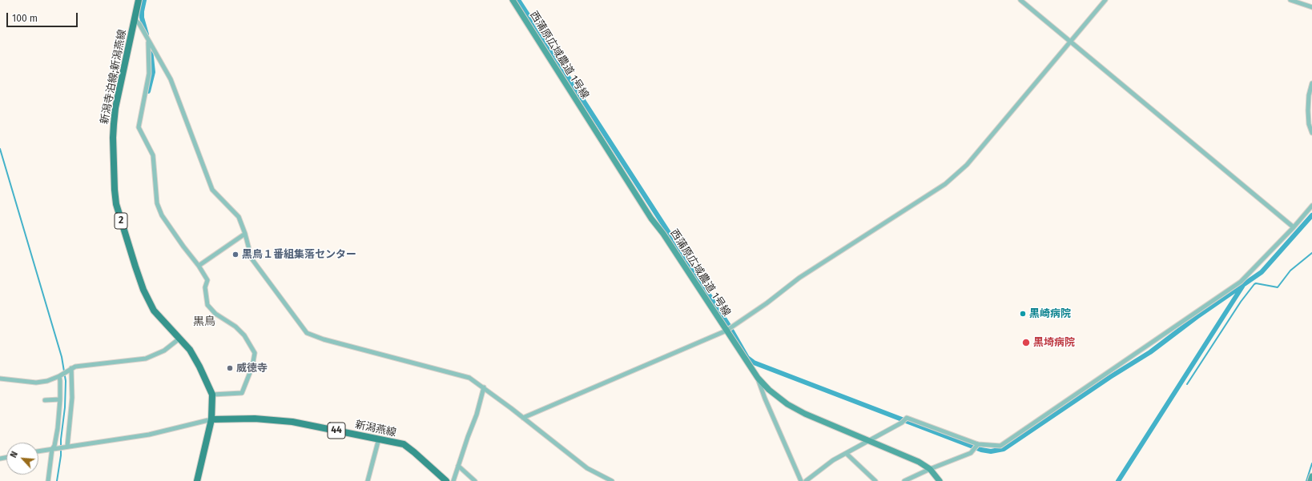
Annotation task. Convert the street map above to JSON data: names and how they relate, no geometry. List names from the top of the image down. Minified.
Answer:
{"streets":{"main road":["新潟寺泊線;新潟燕線","2","新潟燕線","44"],"street":["西蒲原広域農道 1号線"]},"crossings":[["新潟寺泊線;新潟燕線","2"],["新潟寺泊線;新潟燕線","新潟燕線"],["2","新潟燕線"]],"districts":["黒鳥"],"places":["黒鳥１番組集落センター","黒崎病院","黒埼病院","威徳寺"],"scale_bar":"100 m","north":"top left"}
